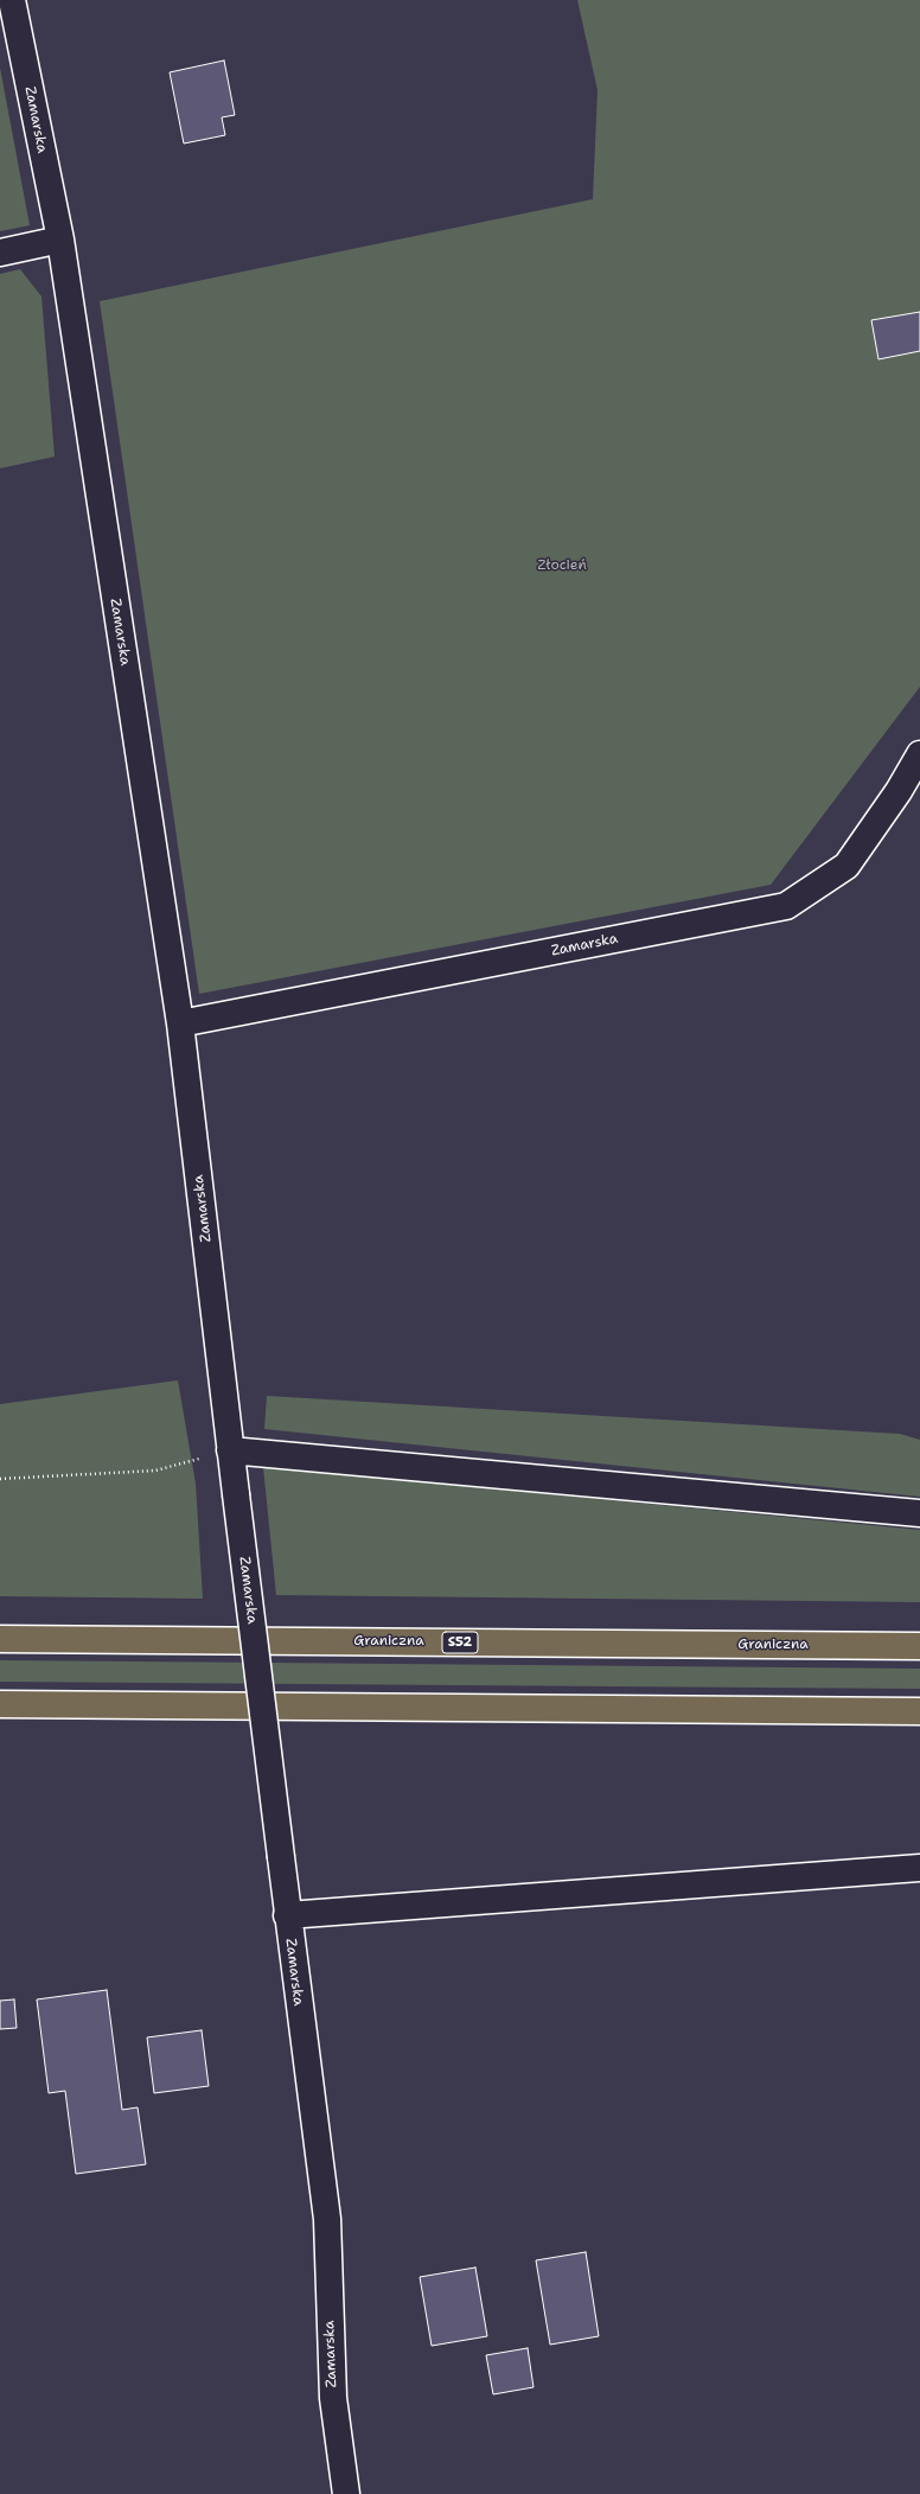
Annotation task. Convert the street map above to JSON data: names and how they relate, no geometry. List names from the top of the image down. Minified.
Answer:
{"streets":{"highway":["Graniczna","S52"],"street":["Zamarska"]},"parks":["Złocień"]}
